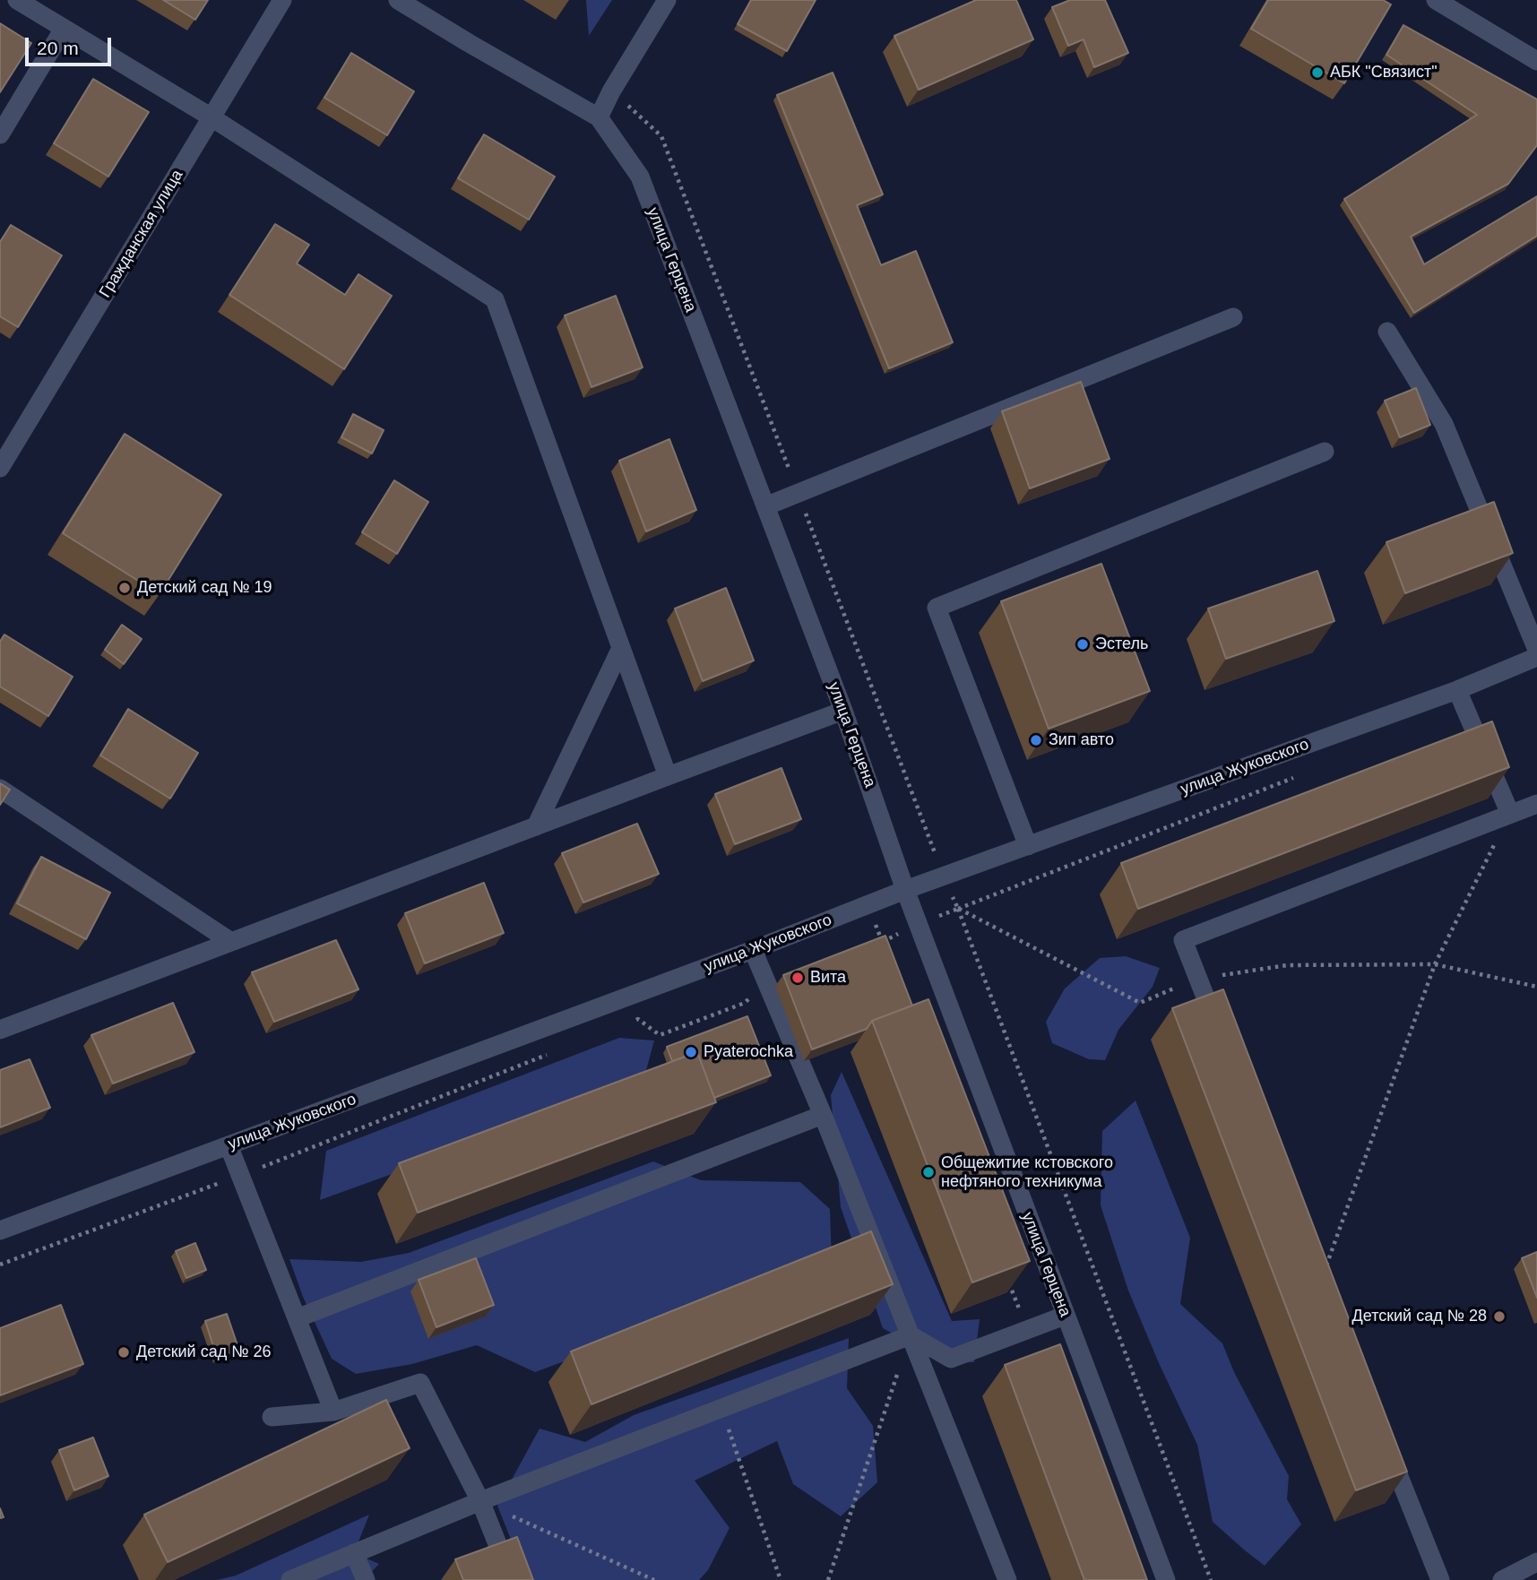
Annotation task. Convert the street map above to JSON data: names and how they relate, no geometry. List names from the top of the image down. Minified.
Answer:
{"streets":{"street":["Гражданская улица","улица Герцена","улица Жуковского"]},"crossings":[["улица Герцена","улица Жуковского"]],"places":["АБК \"Связист\"","Детский сад № 19","Эстель","Зип авто","Вита","Pyaterochka","Общежитие кстовского нефтяного техникума","Детский сад № 28","Детский сад № 26"],"scale_bar":"20 m"}
